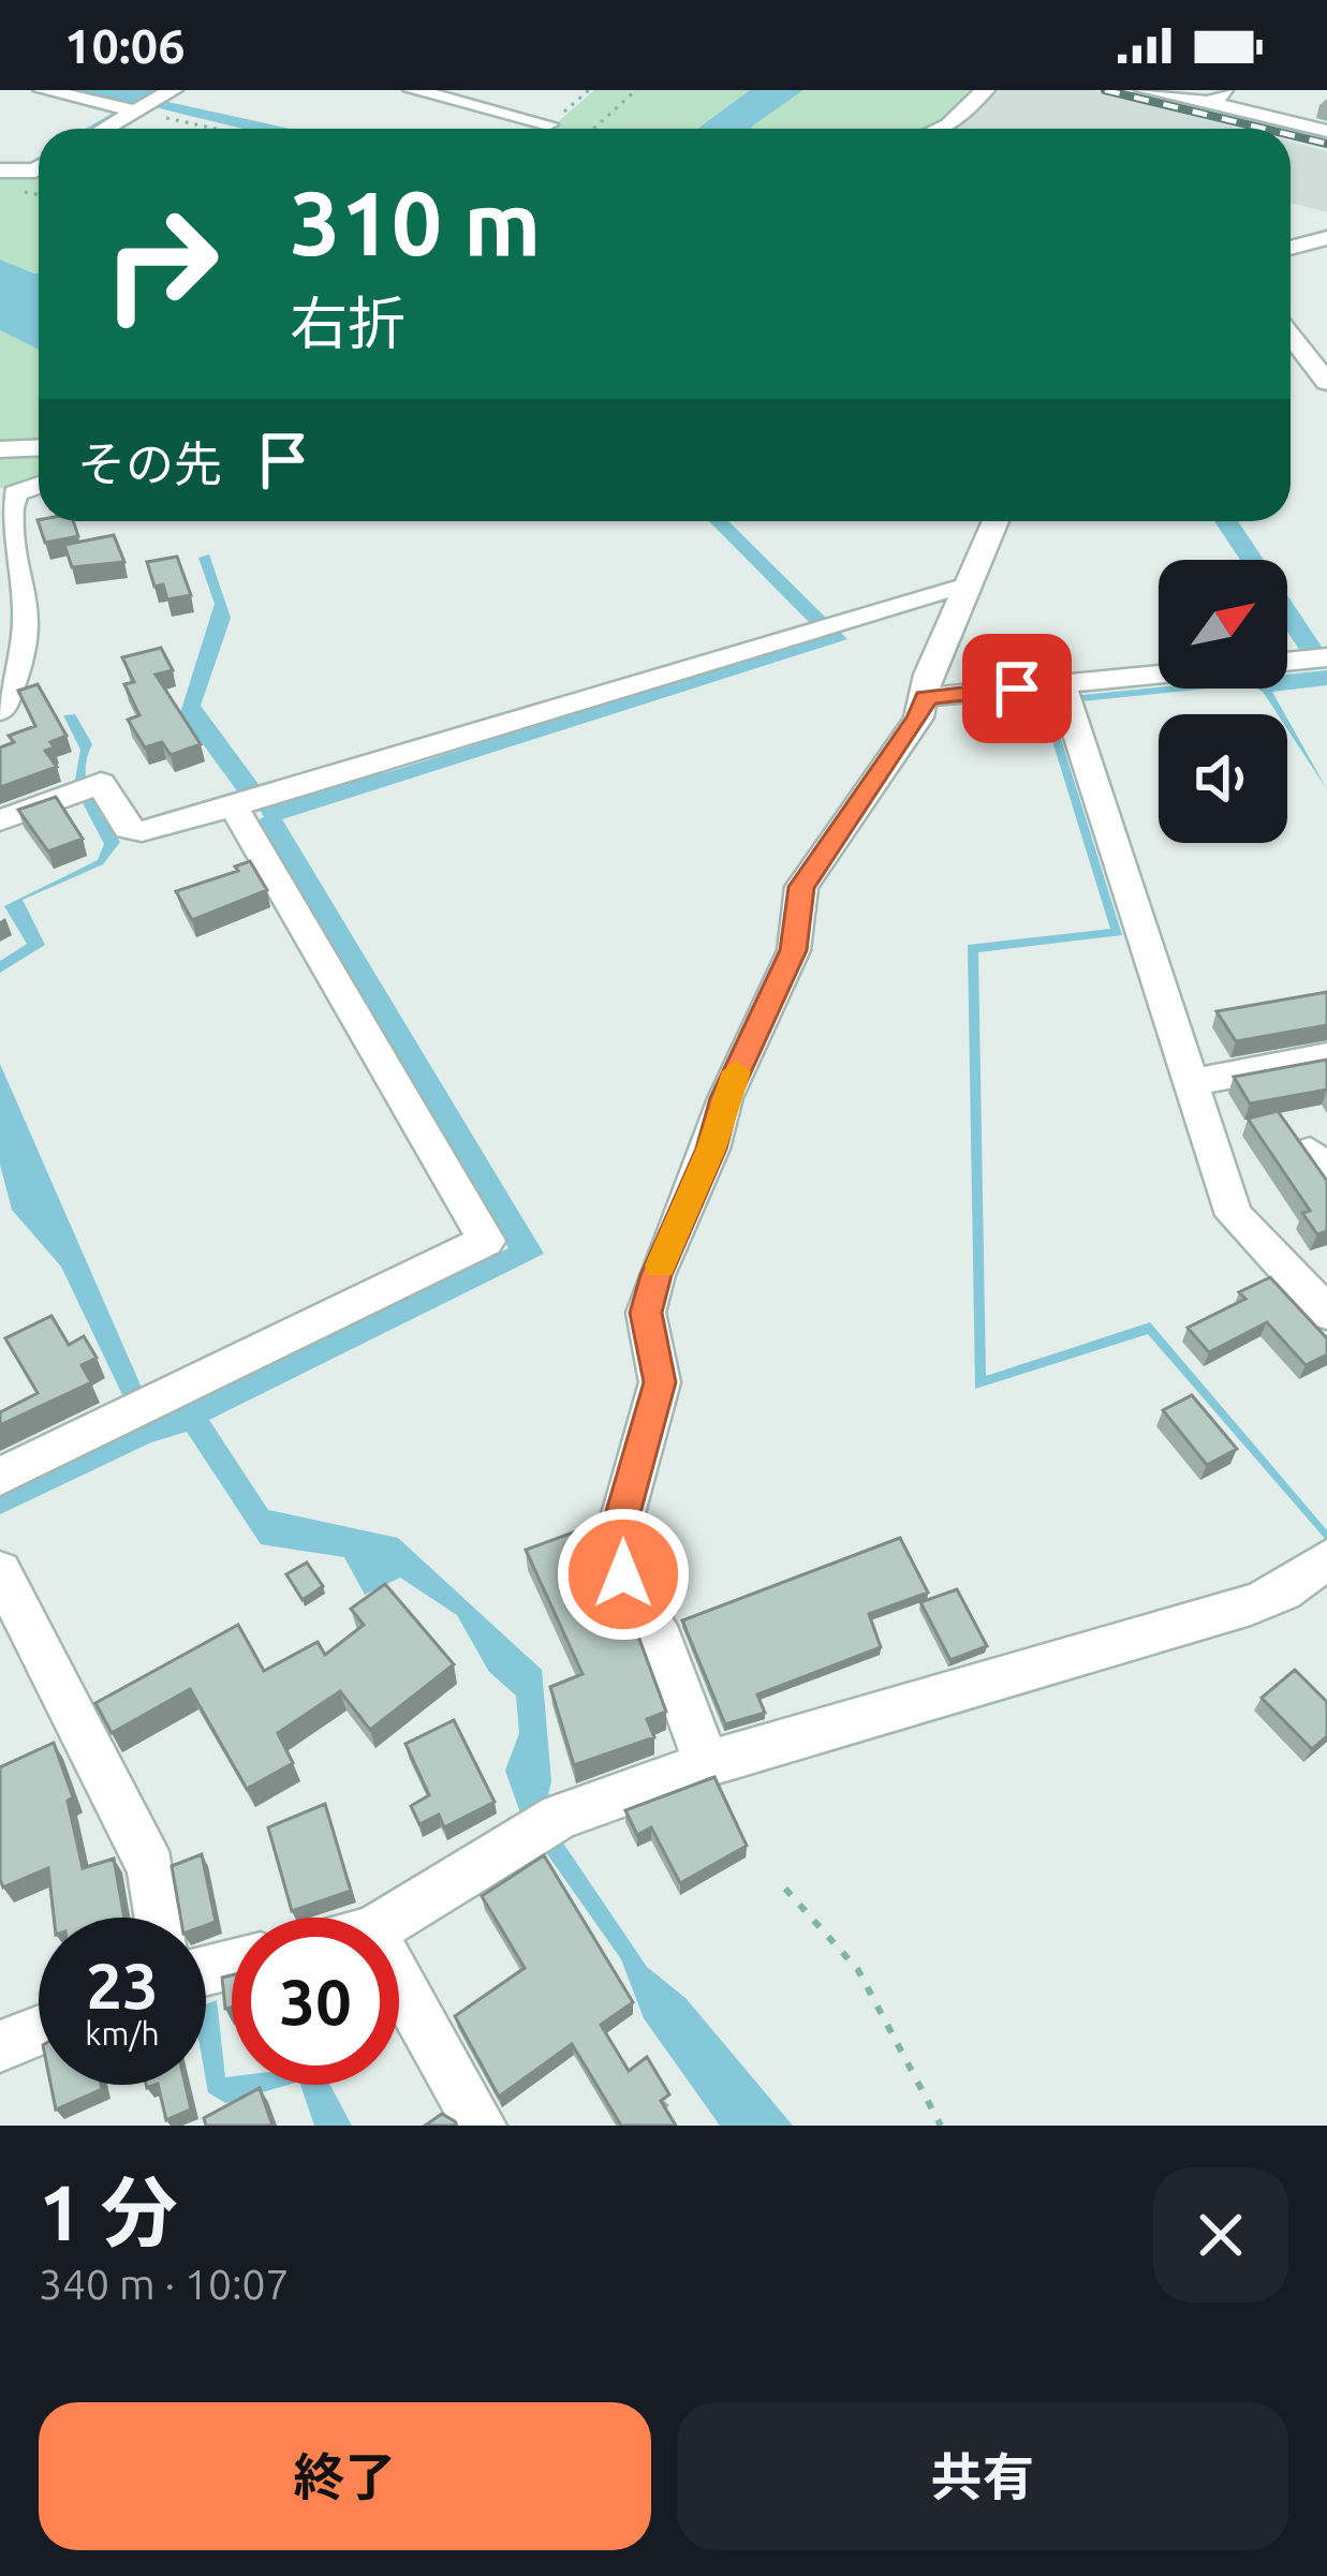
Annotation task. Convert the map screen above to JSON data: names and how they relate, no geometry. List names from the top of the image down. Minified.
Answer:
{"north":"top right","page":{"status":"10:06","turn":["310 m","右折"],"then":"その先","speed":"23 km/h","limit":"30","heading":["1 分","340 m · 10:07"],"buttons":["終了","共有"]}}
